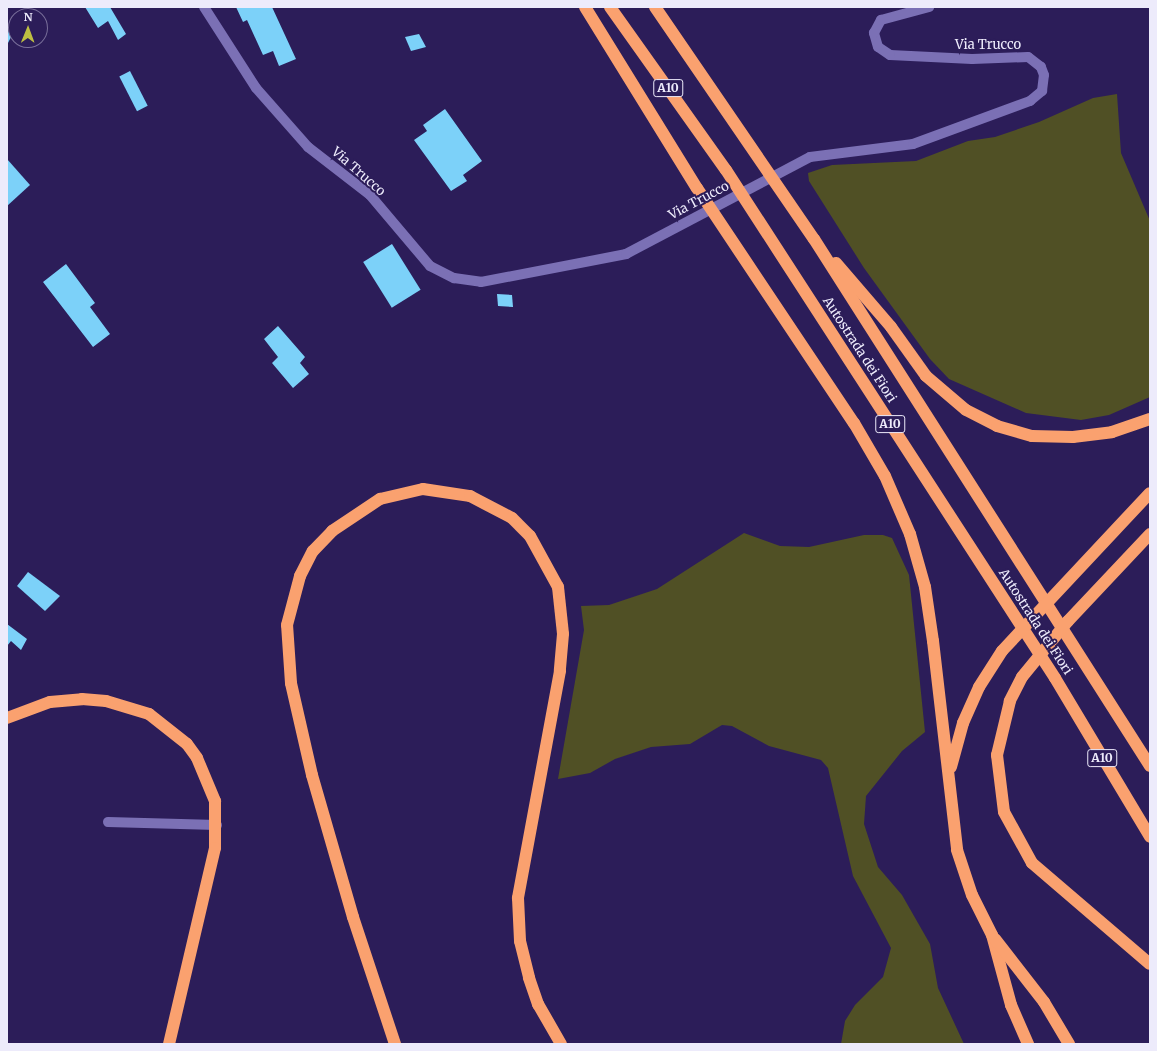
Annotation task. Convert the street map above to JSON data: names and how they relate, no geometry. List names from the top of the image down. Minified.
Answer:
{"streets":{"highway":["A10","Autostrada dei Fiori"],"street":["Via Trucco"]},"north":"top"}
